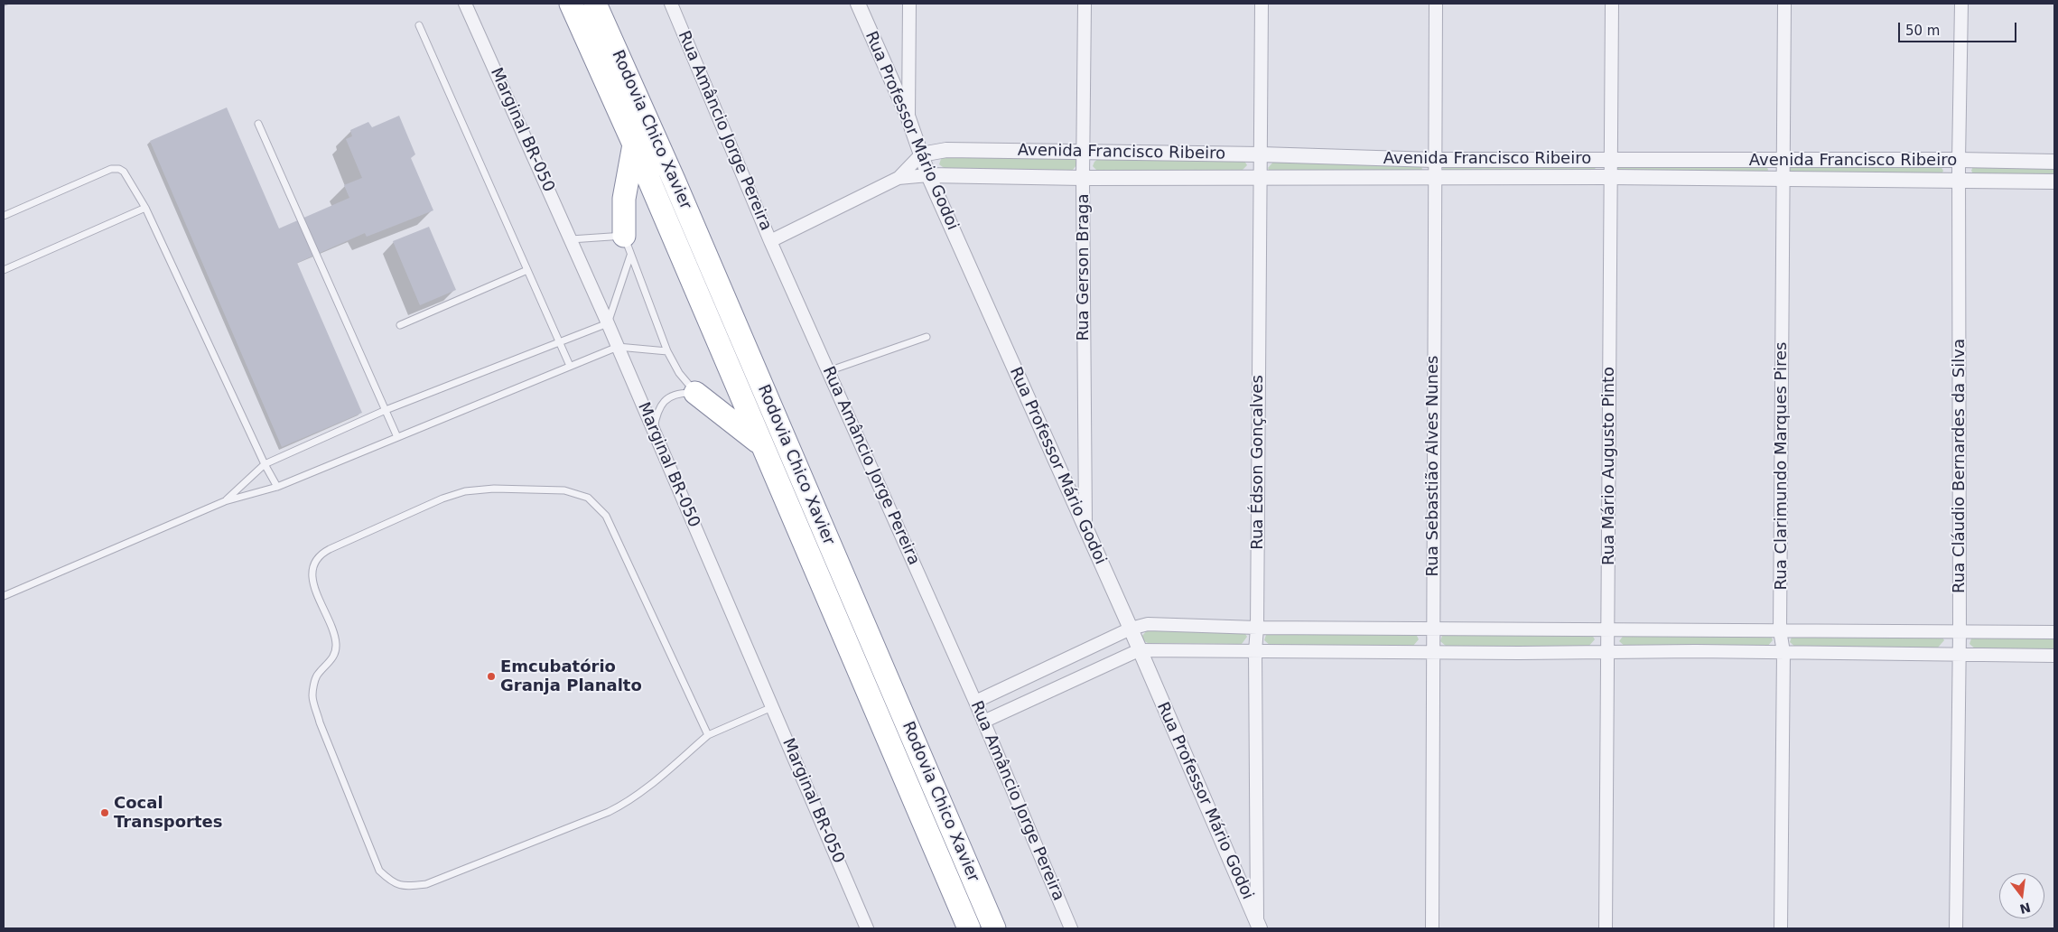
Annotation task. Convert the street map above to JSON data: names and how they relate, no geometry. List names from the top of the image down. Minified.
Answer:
{"streets":{"highway":["Rodovia Chico Xavier"],"street":["Marginal BR-050","Rua Amâncio Jorge Pereira","Rua Professor Mário Godoi","Avenida Francisco Ribeiro","Rua Gerson Braga","Rua Édson Gonçalves","Rua Sebastião Alves Nunes","Rua Mário Augusto Pinto","Rua Clarimundo Marques Pires","Rua Cláudio Bernardes da Silva"]},"crossings":[["Rua Professor Mário Godoi","Avenida Francisco Ribeiro"],["Rua Professor Mário Godoi","Rua Gerson Braga"],["Rua Professor Mário Godoi","Rua Édson Gonçalves"],["Avenida Francisco Ribeiro","Rua Gerson Braga"],["Avenida Francisco Ribeiro","Rua Édson Gonçalves"],["Avenida Francisco Ribeiro","Rua Sebastião Alves Nunes"],["Avenida Francisco Ribeiro","Rua Mário Augusto Pinto"],["Avenida Francisco Ribeiro","Rua Clarimundo Marques Pires"],["Avenida Francisco Ribeiro","Rua Cláudio Bernardes da Silva"]],"places":["Emcubatório Granja Planalto","Cocal Transportes"],"scale_bar":"50 m","north":"bottom"}
